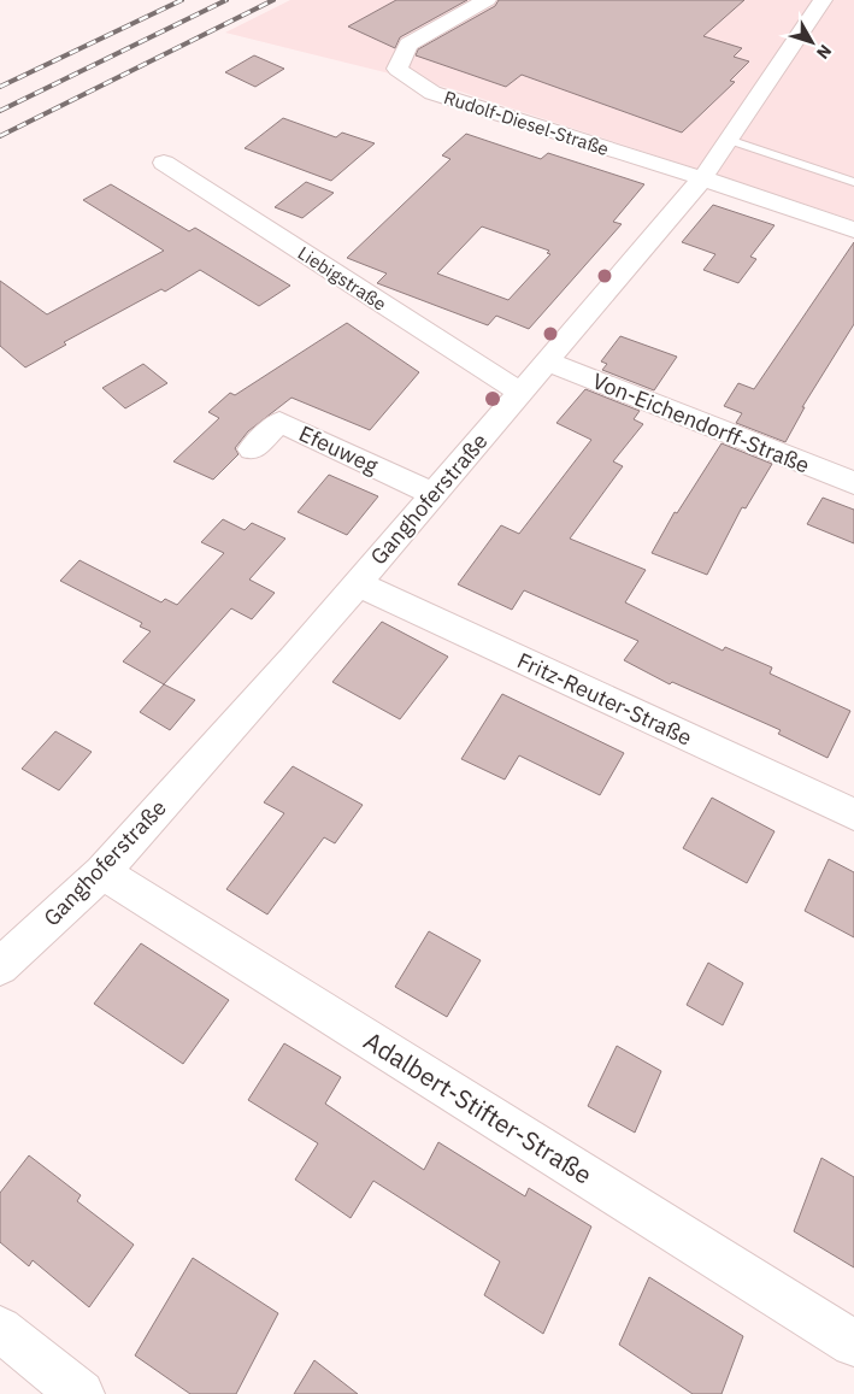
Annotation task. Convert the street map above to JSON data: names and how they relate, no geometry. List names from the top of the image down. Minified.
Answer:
{"streets":{"street":["Rudolf-Diesel-Straße","Liebigstraße","Von-Eichendorff-Straße","Efeuweg","Ganghoferstraße","Fritz-Reuter-Straße","Adalbert-Stifter-Straße"]},"crossings":[["Rudolf-Diesel-Straße","Ganghoferstraße"],["Liebigstraße","Ganghoferstraße"],["Von-Eichendorff-Straße","Ganghoferstraße"],["Efeuweg","Ganghoferstraße"],["Ganghoferstraße","Fritz-Reuter-Straße"],["Ganghoferstraße","Adalbert-Stifter-Straße"]],"north":"bottom right"}
